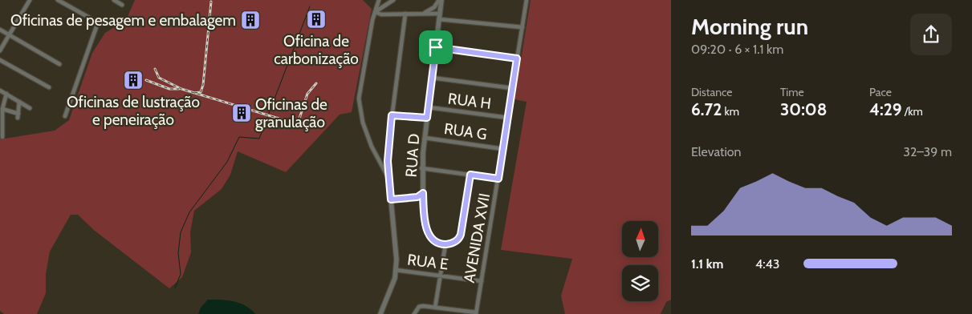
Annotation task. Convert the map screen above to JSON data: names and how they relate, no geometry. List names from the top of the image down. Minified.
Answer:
{"streets":{"street":["RUA H","RUA G","RUA D","AVENIDA XVII","RUA E"]},"crossings":[["RUA H","RUA D"],["RUA H","AVENIDA XVII"],["RUA G","RUA D"],["RUA G","AVENIDA XVII"],["AVENIDA XVII","RUA E"]],"places":{"building":["Oficina de carbonização","Oficinas de pesagem e embalagem","Oficinas de lustração e peneiração","Oficinas de granulação"]},"north":"top","page":{"heading":["Morning run","09:20 · 6 × 1.1 km"],"stats":[["Distance","6.72 km"],["Time","30:08"],["Pace","4:29 /km"]],"chart":["Elevation","32–39 m"],"list":[{"name":"1.1 km","note":"4:43"}]}}
